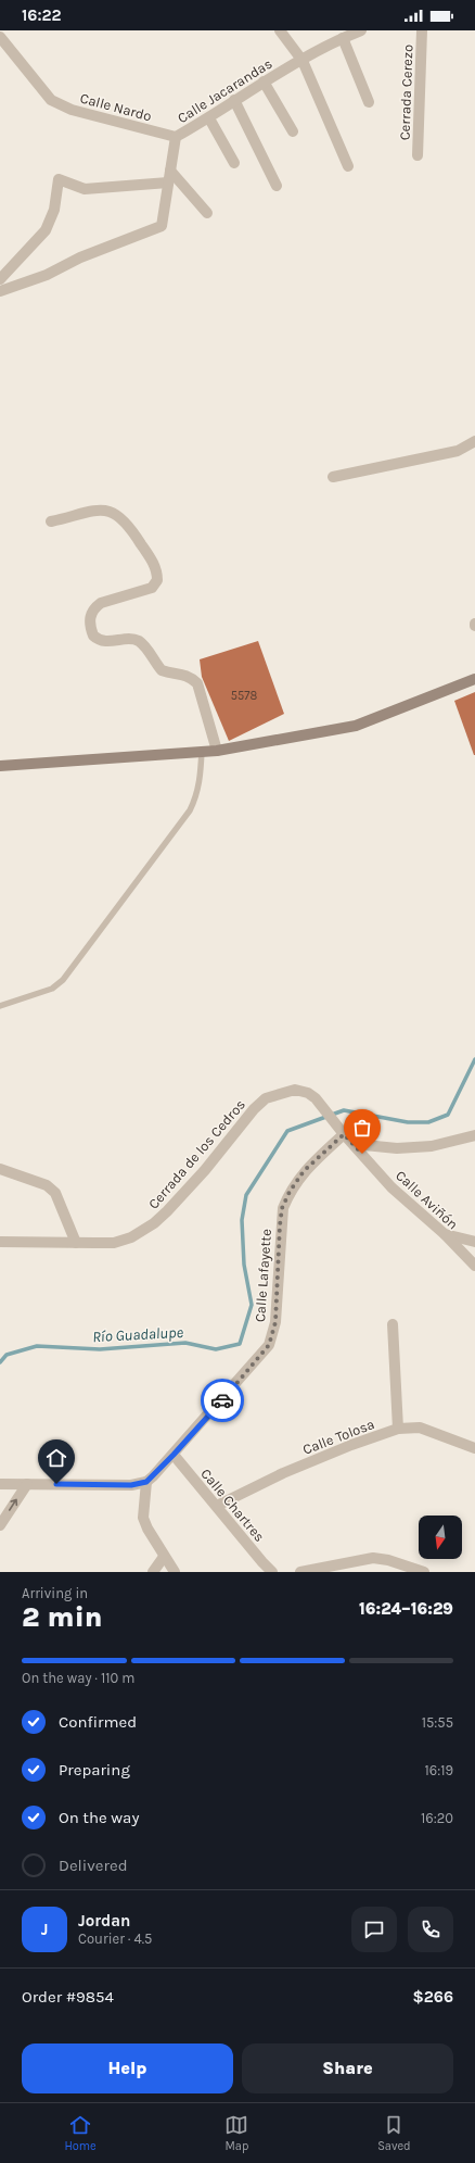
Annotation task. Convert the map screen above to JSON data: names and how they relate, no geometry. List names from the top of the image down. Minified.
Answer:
{"streets":{"street":["Calle Jacarandas","Cerrada Cerezo","Calle Nardo","Cerrada de los Cedros","Calle Aviñón","Calle Lafayette","Calle Tolosa","Calle Chartres"]},"crossings":[["Calle Jacarandas","Calle Nardo"],["Cerrada de los Cedros","Calle Aviñón"],["Cerrada de los Cedros","Calle Lafayette"],["Calle Aviñón","Calle Lafayette"],["Calle Lafayette","Calle Chartres"],["Calle Tolosa","Calle Chartres"]],"water":["Río Guadalupe"],"house_numbers":["5578"],"north":"bottom","page":{"status":"16:22","heading":["2 min","Arriving in","16:24–16:29"],"panel":["Jordan","Courier · 4.5","Order #9854","$266"],"bar":"On the way · 110 m","list":[["Confirmed","15:55"],["Preparing","16:19"],["On the way","16:20"],"Delivered"],"round":"J","buttons":["Help","Share"],"tabs":["Home","Map","Saved"]}}
